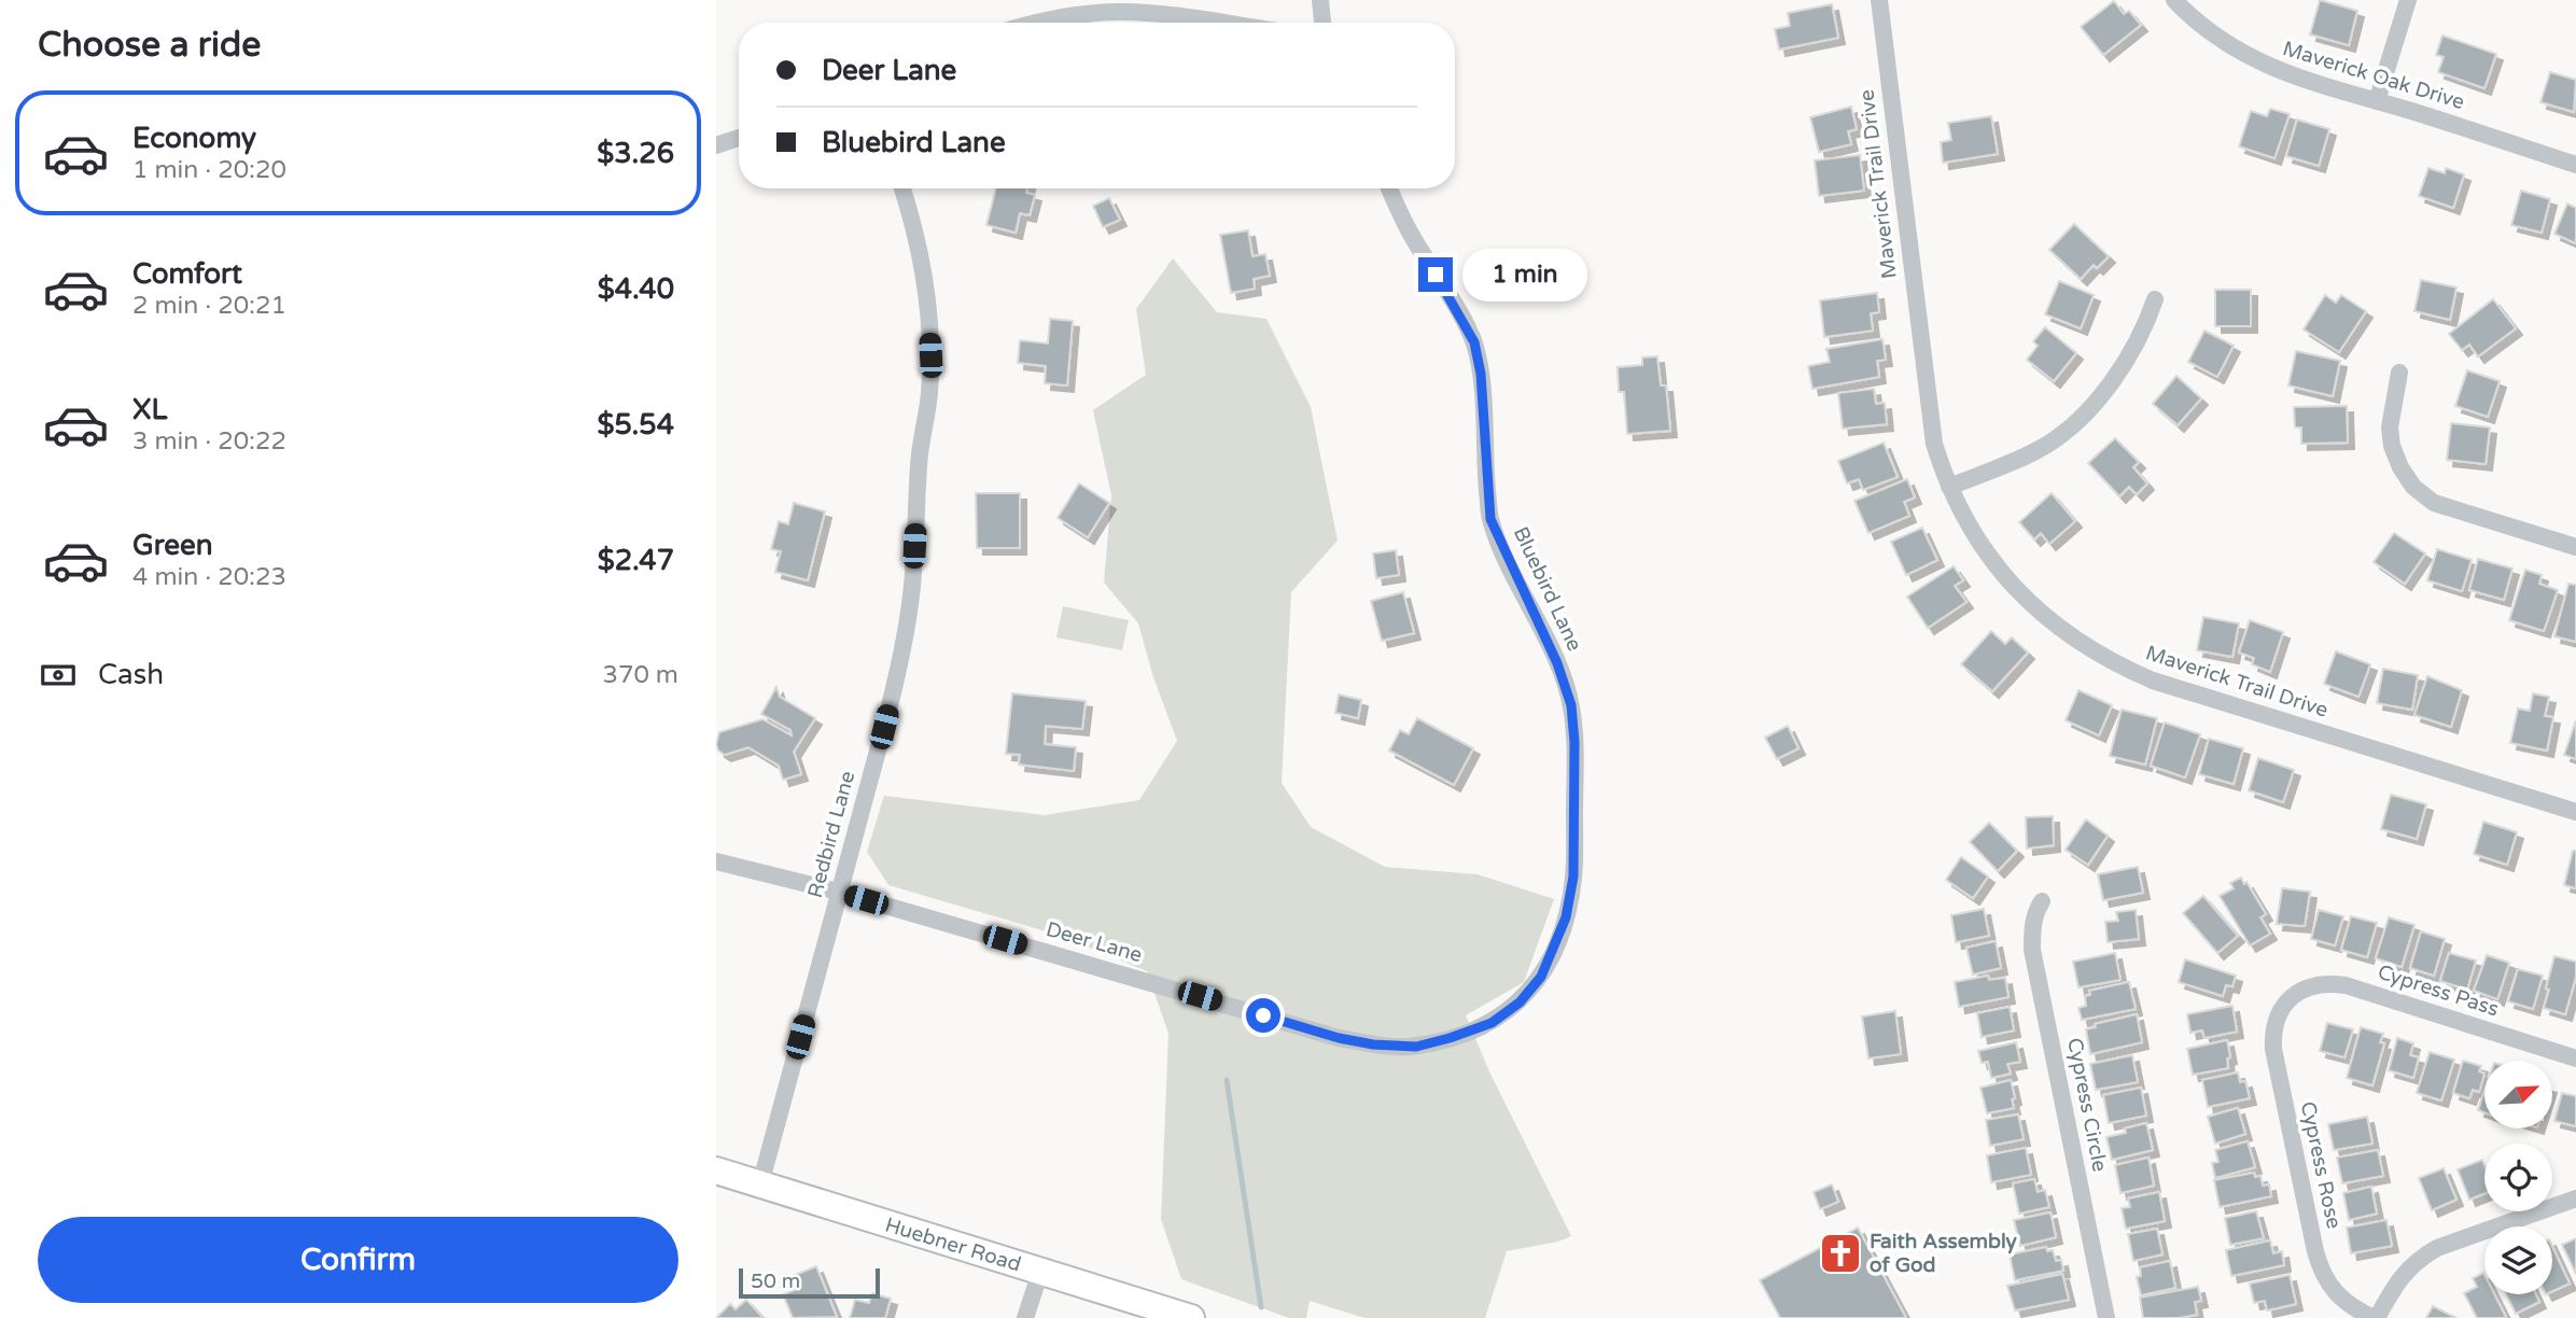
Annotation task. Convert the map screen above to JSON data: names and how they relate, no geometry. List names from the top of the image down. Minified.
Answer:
{"streets":{"main road":["Huebner Road"],"street":["Maverick Oak Drive","Maverick Trail Drive","Bluebird Lane","Redbird Lane","Deer Lane","Cypress Pass","Cypress Circle","Cypress Rose"]},"crossings":[["Bluebird Lane","Deer Lane"],["Redbird Lane","Deer Lane"],["Redbird Lane","Huebner Road"],["Cypress Pass","Cypress Rose"]],"places":{"church":["Faith Assembly of God"]},"scale_bar":"50 m","north":"top right","page":{"heading":"Choose a ride","banner":["Deer Lane","Bluebird Lane"],"list":[{"name":"Economy","note":"1 min · 20:20","value":"$3.26"},{"name":"Comfort","note":"2 min · 20:21","value":"$4.40"},{"name":"XL","note":"3 min · 20:22","value":"$5.54"},{"name":"Green","note":"4 min · 20:23","value":"$2.47"}],"bubble":"1 min","pay":["Cash","370 m"],"buttons":"Confirm","scale":"50 m"}}
